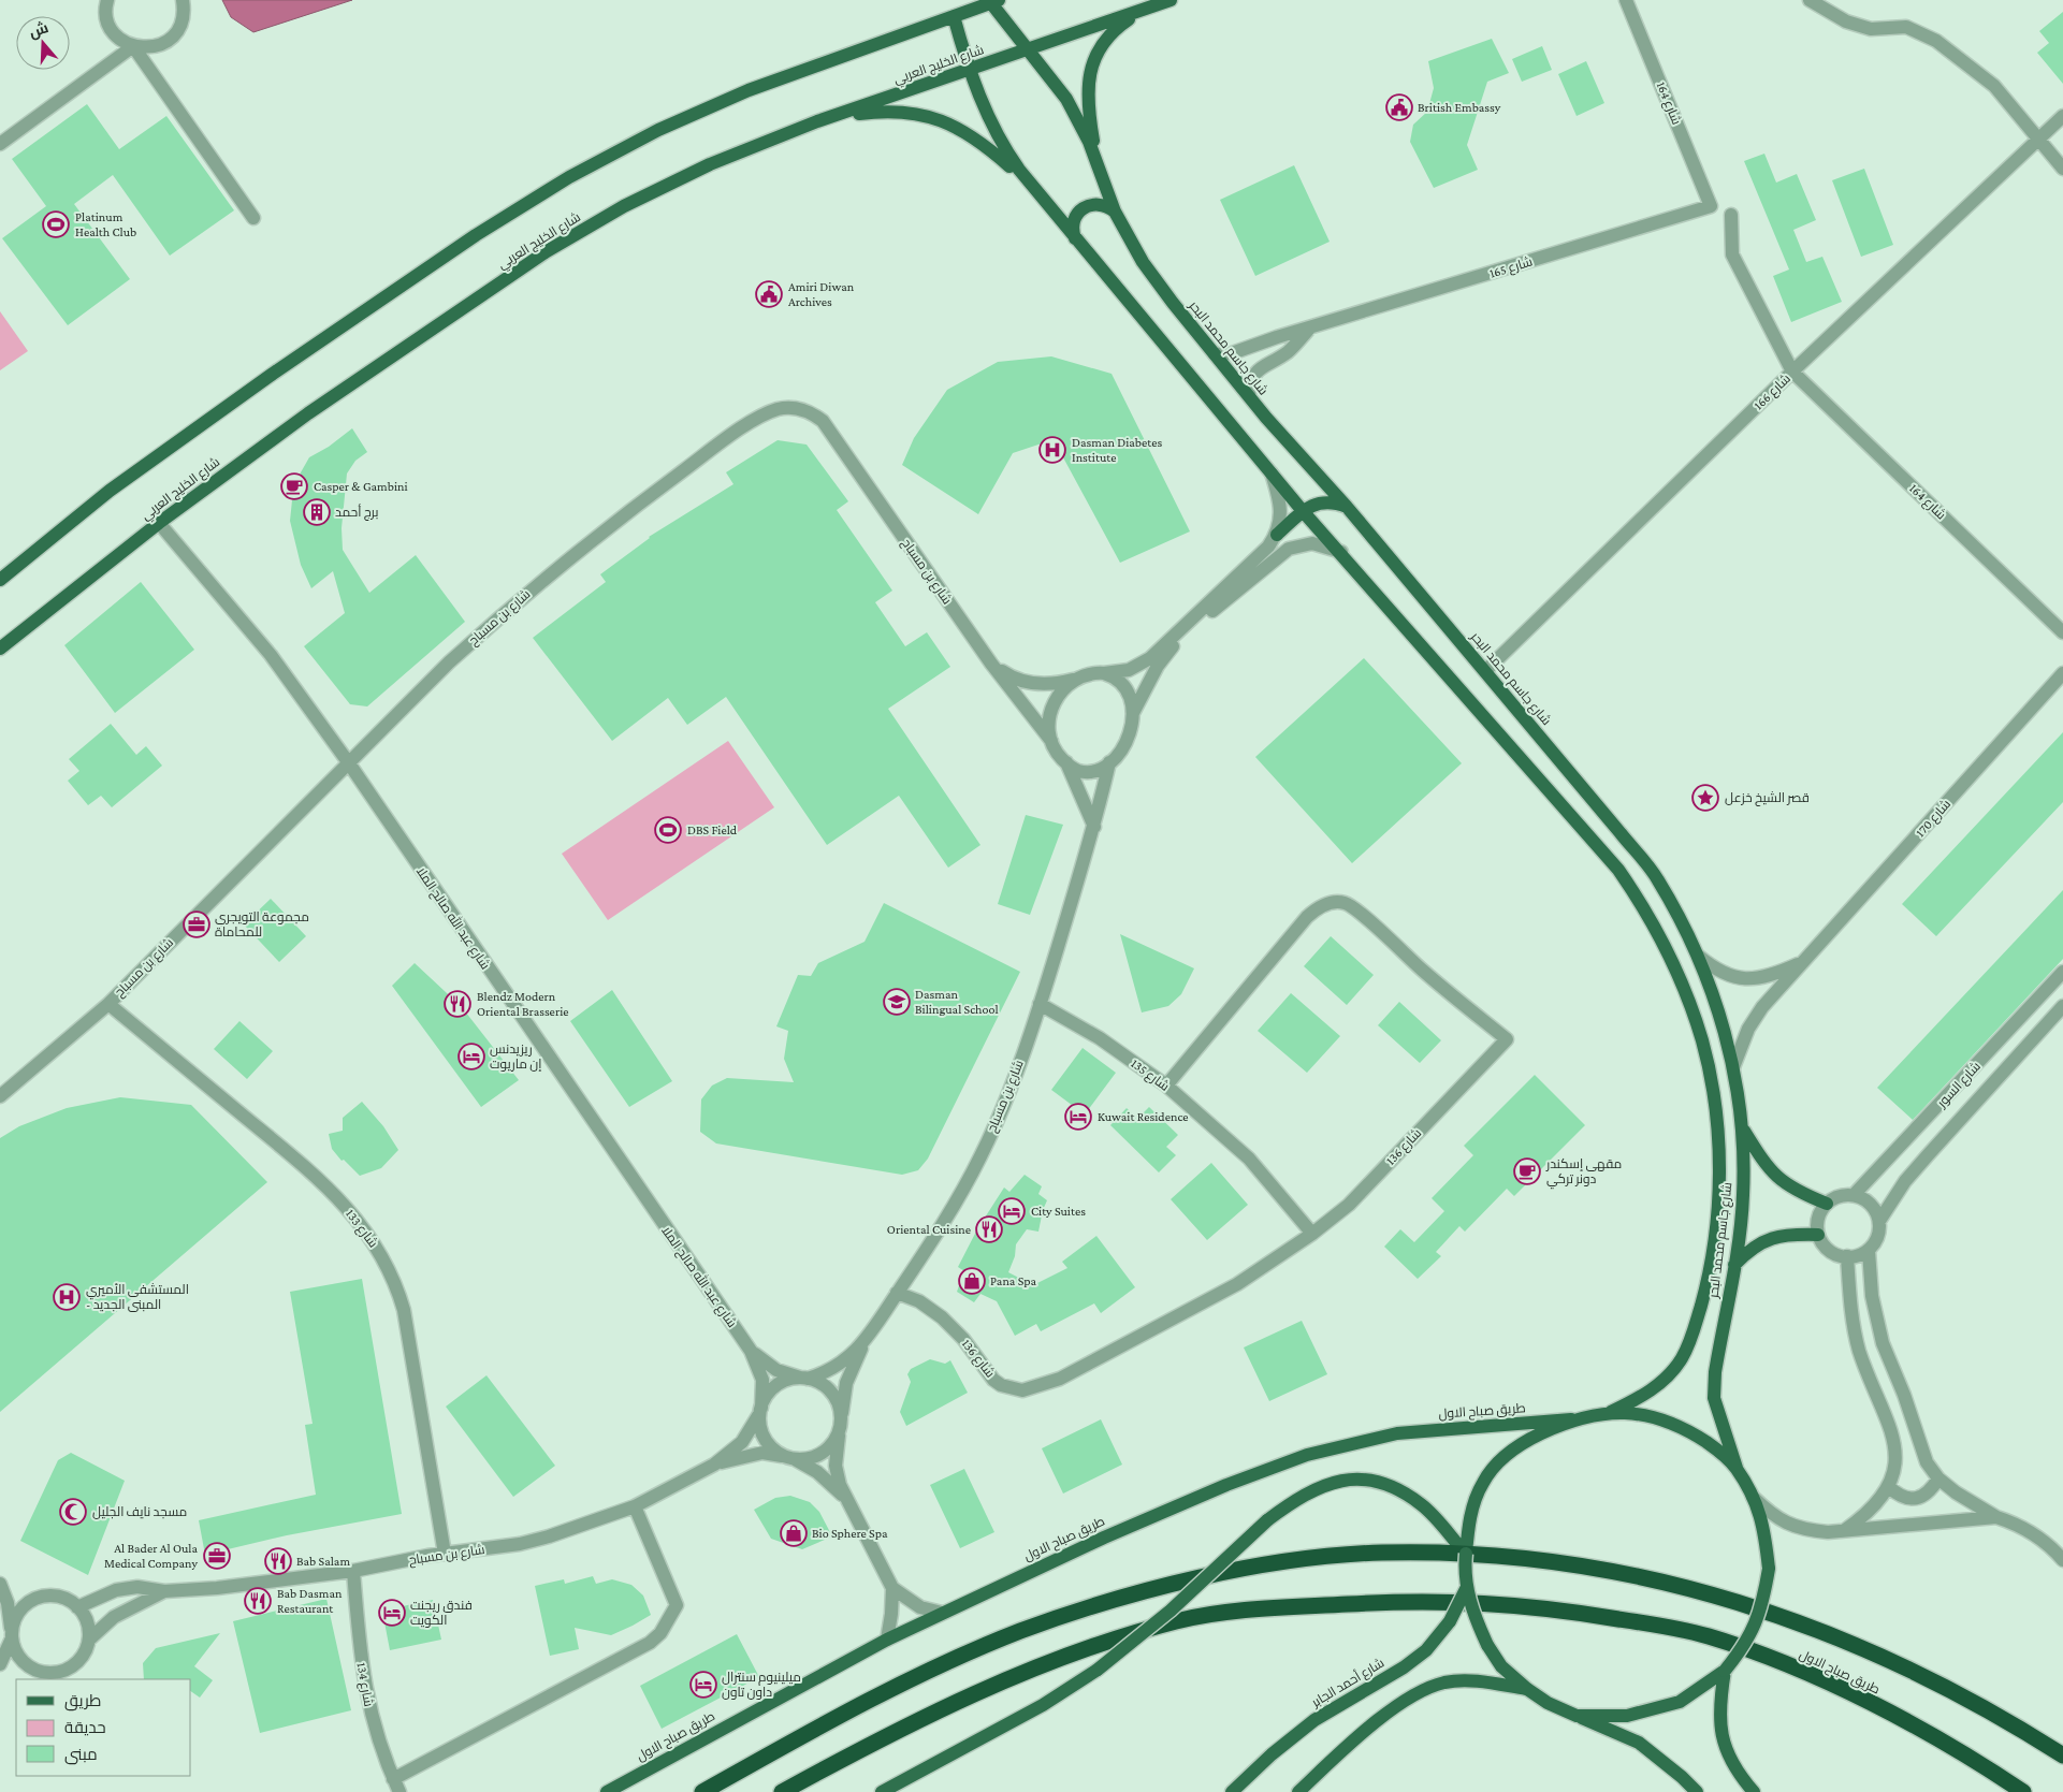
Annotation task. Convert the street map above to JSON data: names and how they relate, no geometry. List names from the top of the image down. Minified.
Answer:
{"streets":{"highway":["طريق صباح الاول"],"main road":["شارع الخليج العربي","شارع جاسم محمد البحر","شارع أحمد الجابر"],"street":["شارع 164","شارع 165","شارع 166","شارع بن مسباح","شارع 170","شارع عبد الله صالح الملا","شارع 135","شارع السور","شارع 136","شارع 133","شارع 134"]},"crossings":[["شارع الخليج العربي","شارع جاسم محمد البحر"],["شارع الخليج العربي","شارع عبد الله صالح الملا"],["شارع 164","شارع 165"],["شارع 164","شارع 166"],["شارع 165","شارع جاسم محمد البحر"],["شارع جاسم محمد البحر","شارع 166"],["شارع جاسم محمد البحر","شارع 170"],["شارع بن مسباح","شارع عبد الله صالح الملا"],["شارع بن مسباح","شارع 135"],["شارع بن مسباح","شارع 136"],["شارع بن مسباح","شارع 133"],["شارع بن مسباح","شارع 134"],["شارع 135","شارع 136"]],"places":{"public building":["British Embassy","Amiri Diwan Archives"],"sports":["Platinum Health Club","DBS Field"],"hospital":["Dasman Diabetes Institute","المستشفى الأميري - المبنى الجديد"],"cafe":["Casper & Gambini","مقهى إسكندر دونر تركي"],"building":["برج أحمد"],"place":["قصر الشيخ خزعل"],"office":["مجموعة التويجري للمحاماة","Al Bader Al Oula Medical Company"],"school or university":["Dasman Bilingual School"],"restaurant":["Blendz Modern Oriental Brasserie","Oriental Cuisine","Bab Salam","Bab Dasman Restaurant"],"hotel":["ريزيدنس إن ماريوت","Kuwait Residence","City Suites","فندق ريجنت الكويت","ميلينيوم سنترال داون تاون"],"shop":["Pana Spa","Bio Sphere Spa"],"mosque":["مسجد نايف الجليل"]},"legend":["طريق","حديقة","مبنى"],"north":"top"}
